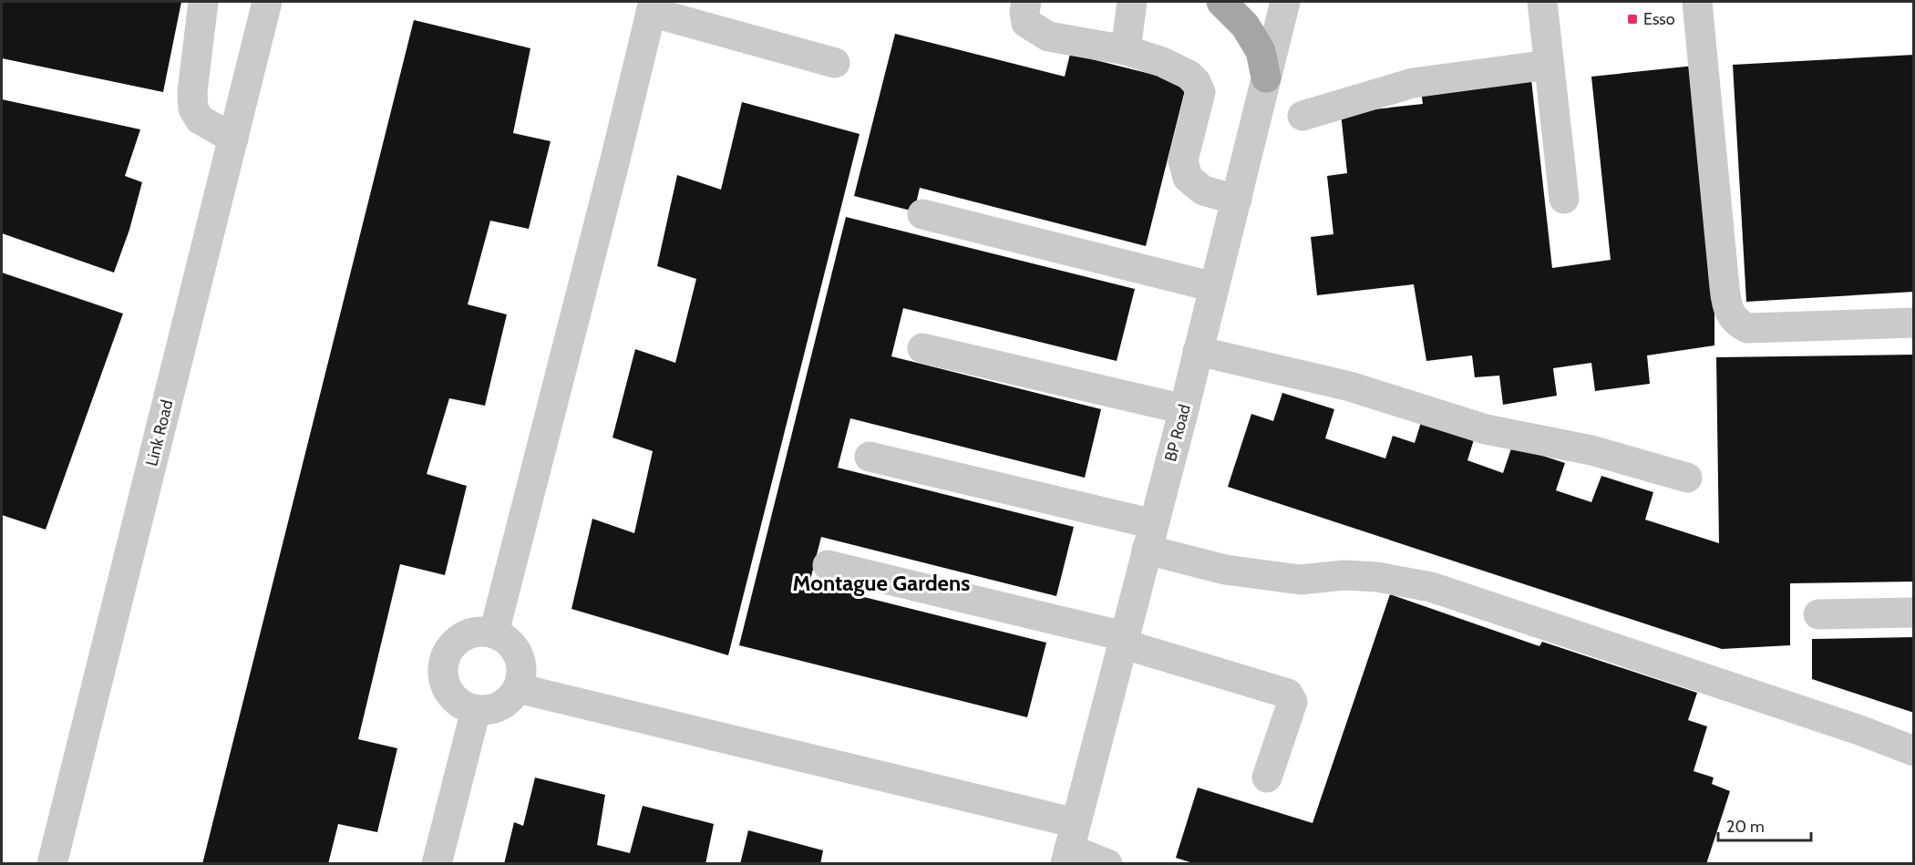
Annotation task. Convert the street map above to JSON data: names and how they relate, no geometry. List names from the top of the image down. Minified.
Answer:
{"streets":{"street":["Link Road","BP Road"]},"districts":["Montague Gardens"],"places":{"transit":["Esso"]},"scale_bar":"20 m"}
